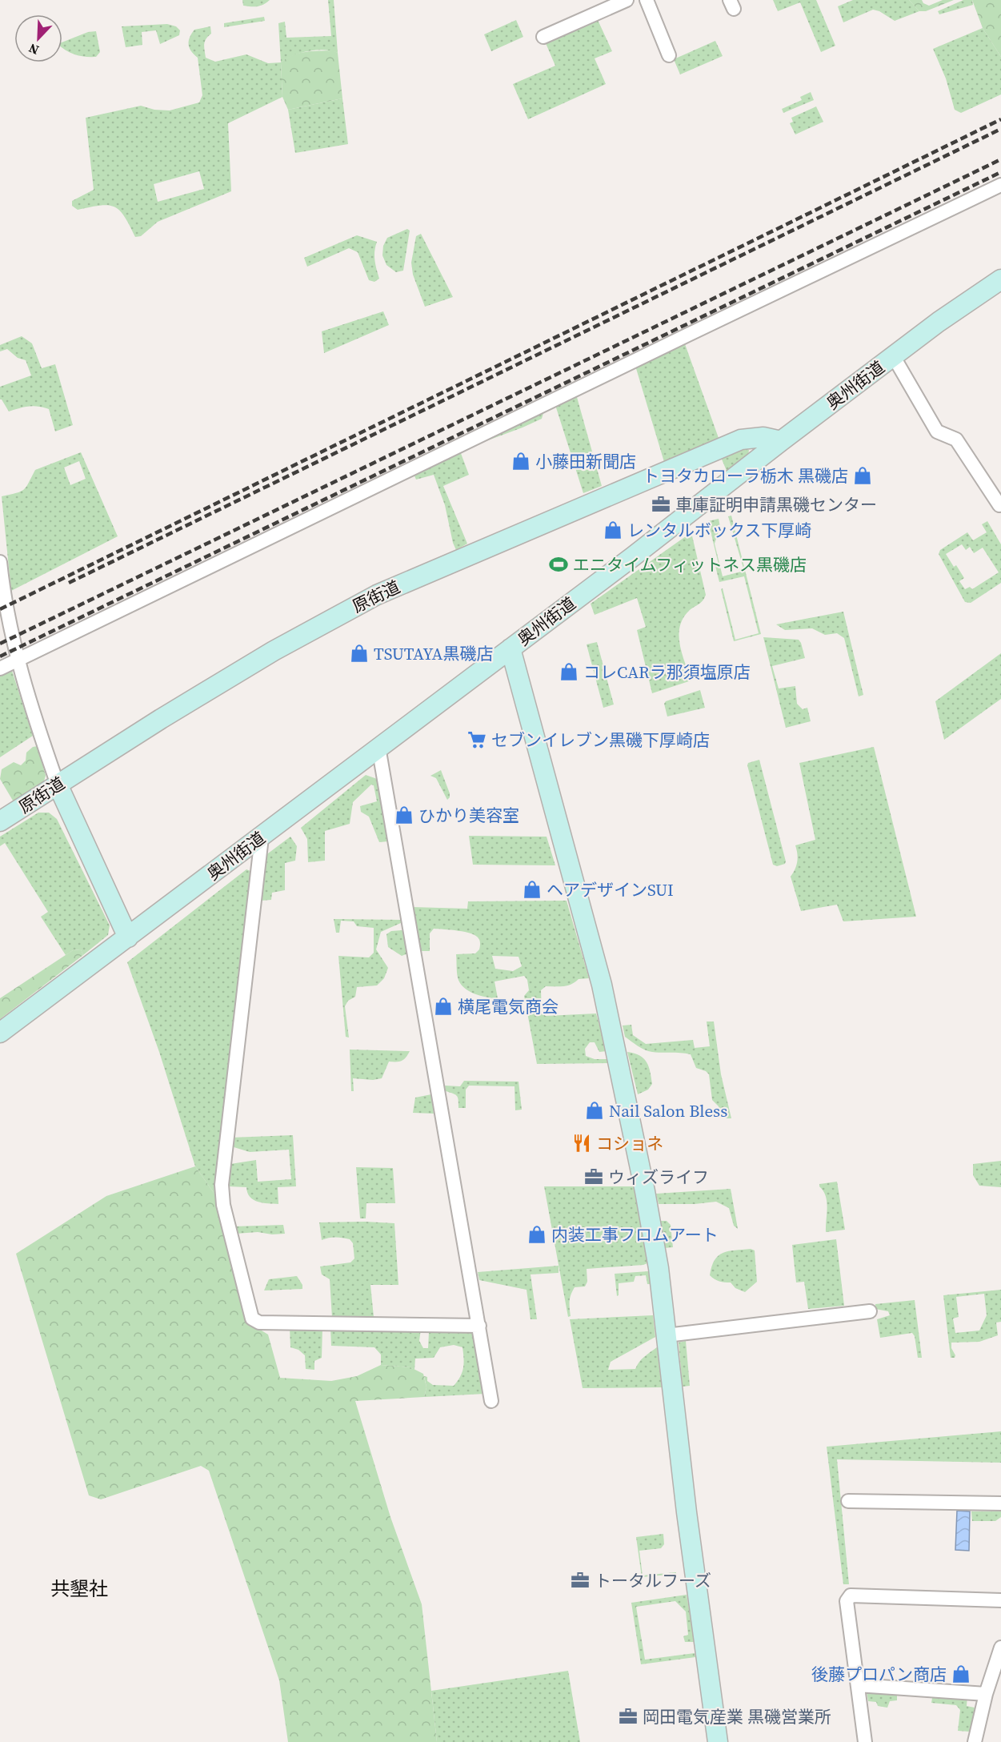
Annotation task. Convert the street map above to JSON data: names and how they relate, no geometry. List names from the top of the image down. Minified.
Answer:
{"streets":{"street":["奥州街道","原街道"]},"crossings":[["奥州街道","原街道"]],"districts":["共墾社"],"places":{"shop":["小藤田新聞店","トヨタカローラ栃木 黒磯店","レンタルボックス下厚崎","TSUTAYA黒磯店","コレCARラ那須塩原店","ひかり美容室","ヘアデザインSUI","横尾電気商会","Nail Salon Bless","内装工事フロムアート","後藤プロパン商店"],"office":["車庫証明申請黒磯センター","ウィズライフ","トータルフーズ","岡田電気産業 黒磯営業所"],"sports":["エニタイムフィットネス黒磯店"],"supermarket":["セブンイレブン黒磯下厚崎店"],"restaurant":["コショネ"]},"north":"bottom left"}
